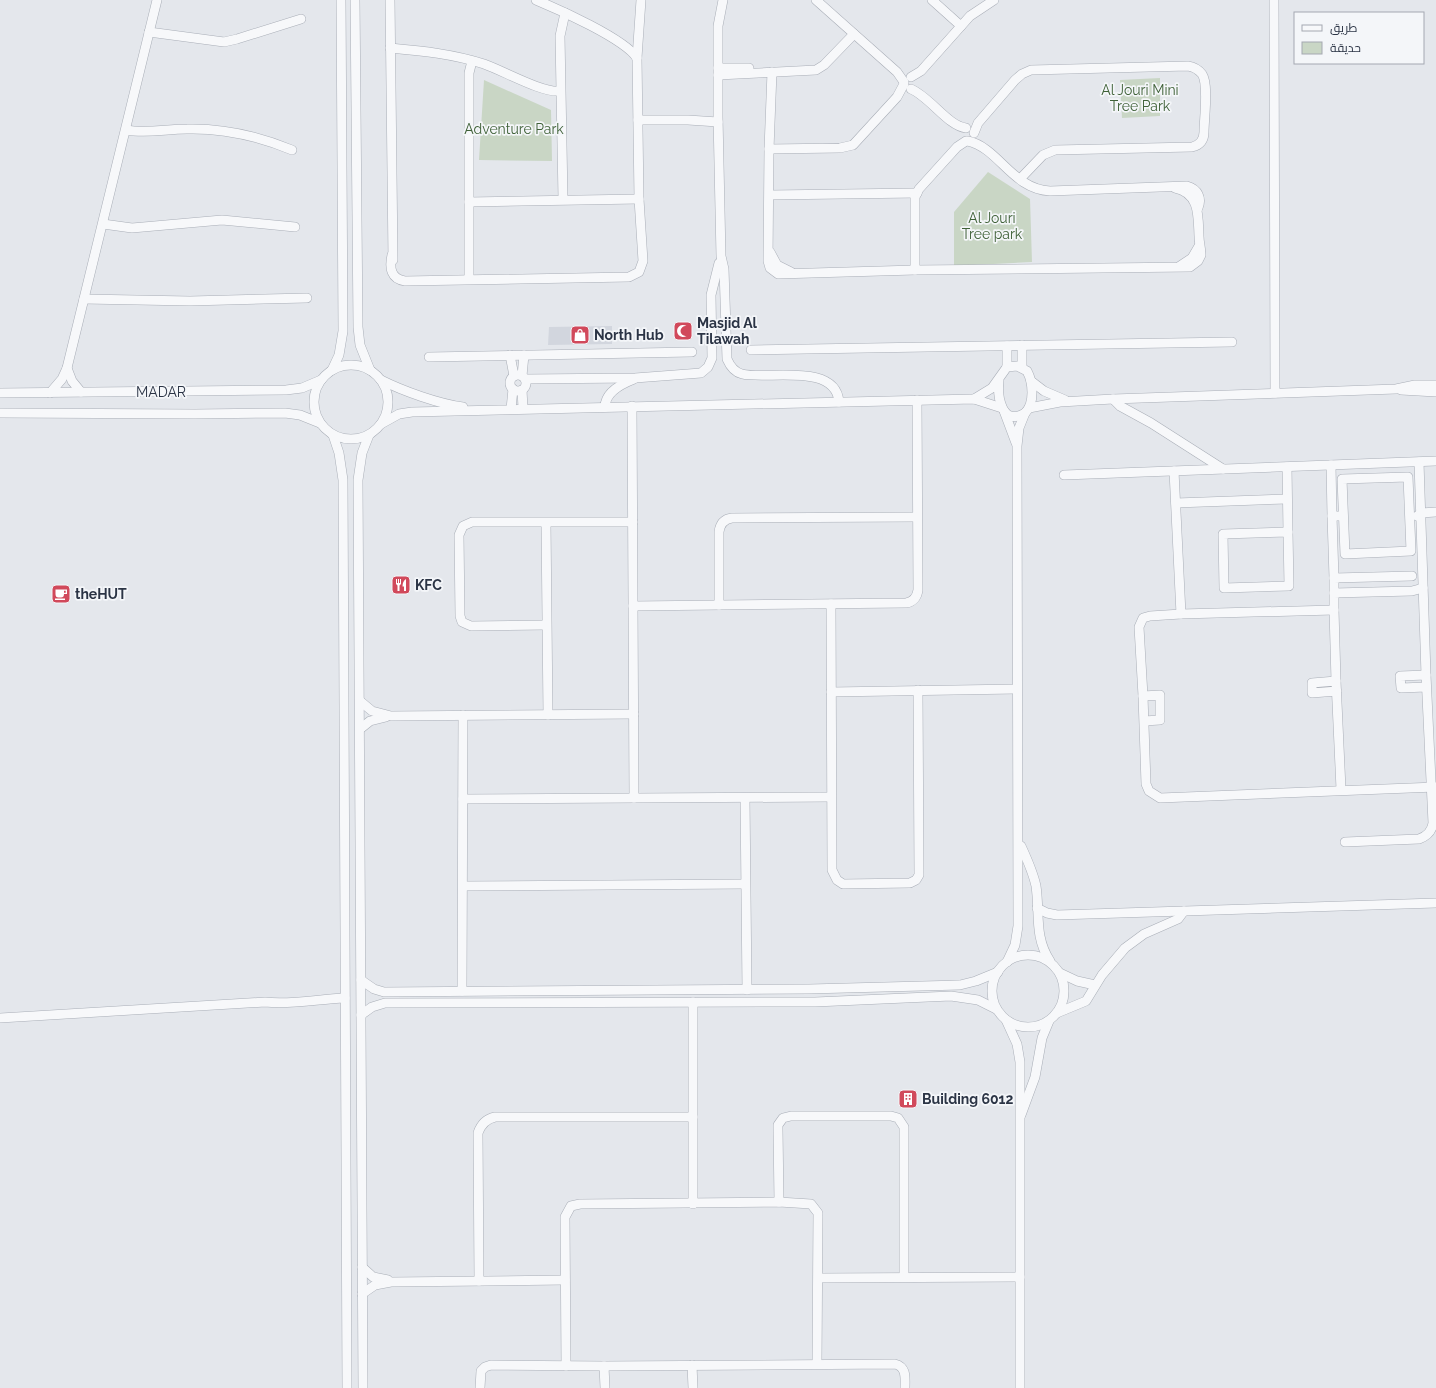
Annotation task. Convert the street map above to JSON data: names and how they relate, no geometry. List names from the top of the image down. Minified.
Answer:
{"streets":{"street":["MADAR"]},"parks":["Al Jouri Mini Tree Park","Adventure Park","Al Jouri Tree park"],"places":{"mosque":["Masjid Al Tilawah"],"shop":["North Hub"],"restaurant":["KFC"],"cafe":["theHUT"],"building":["Building 6012"]},"legend":["طريق","حديقة"]}
